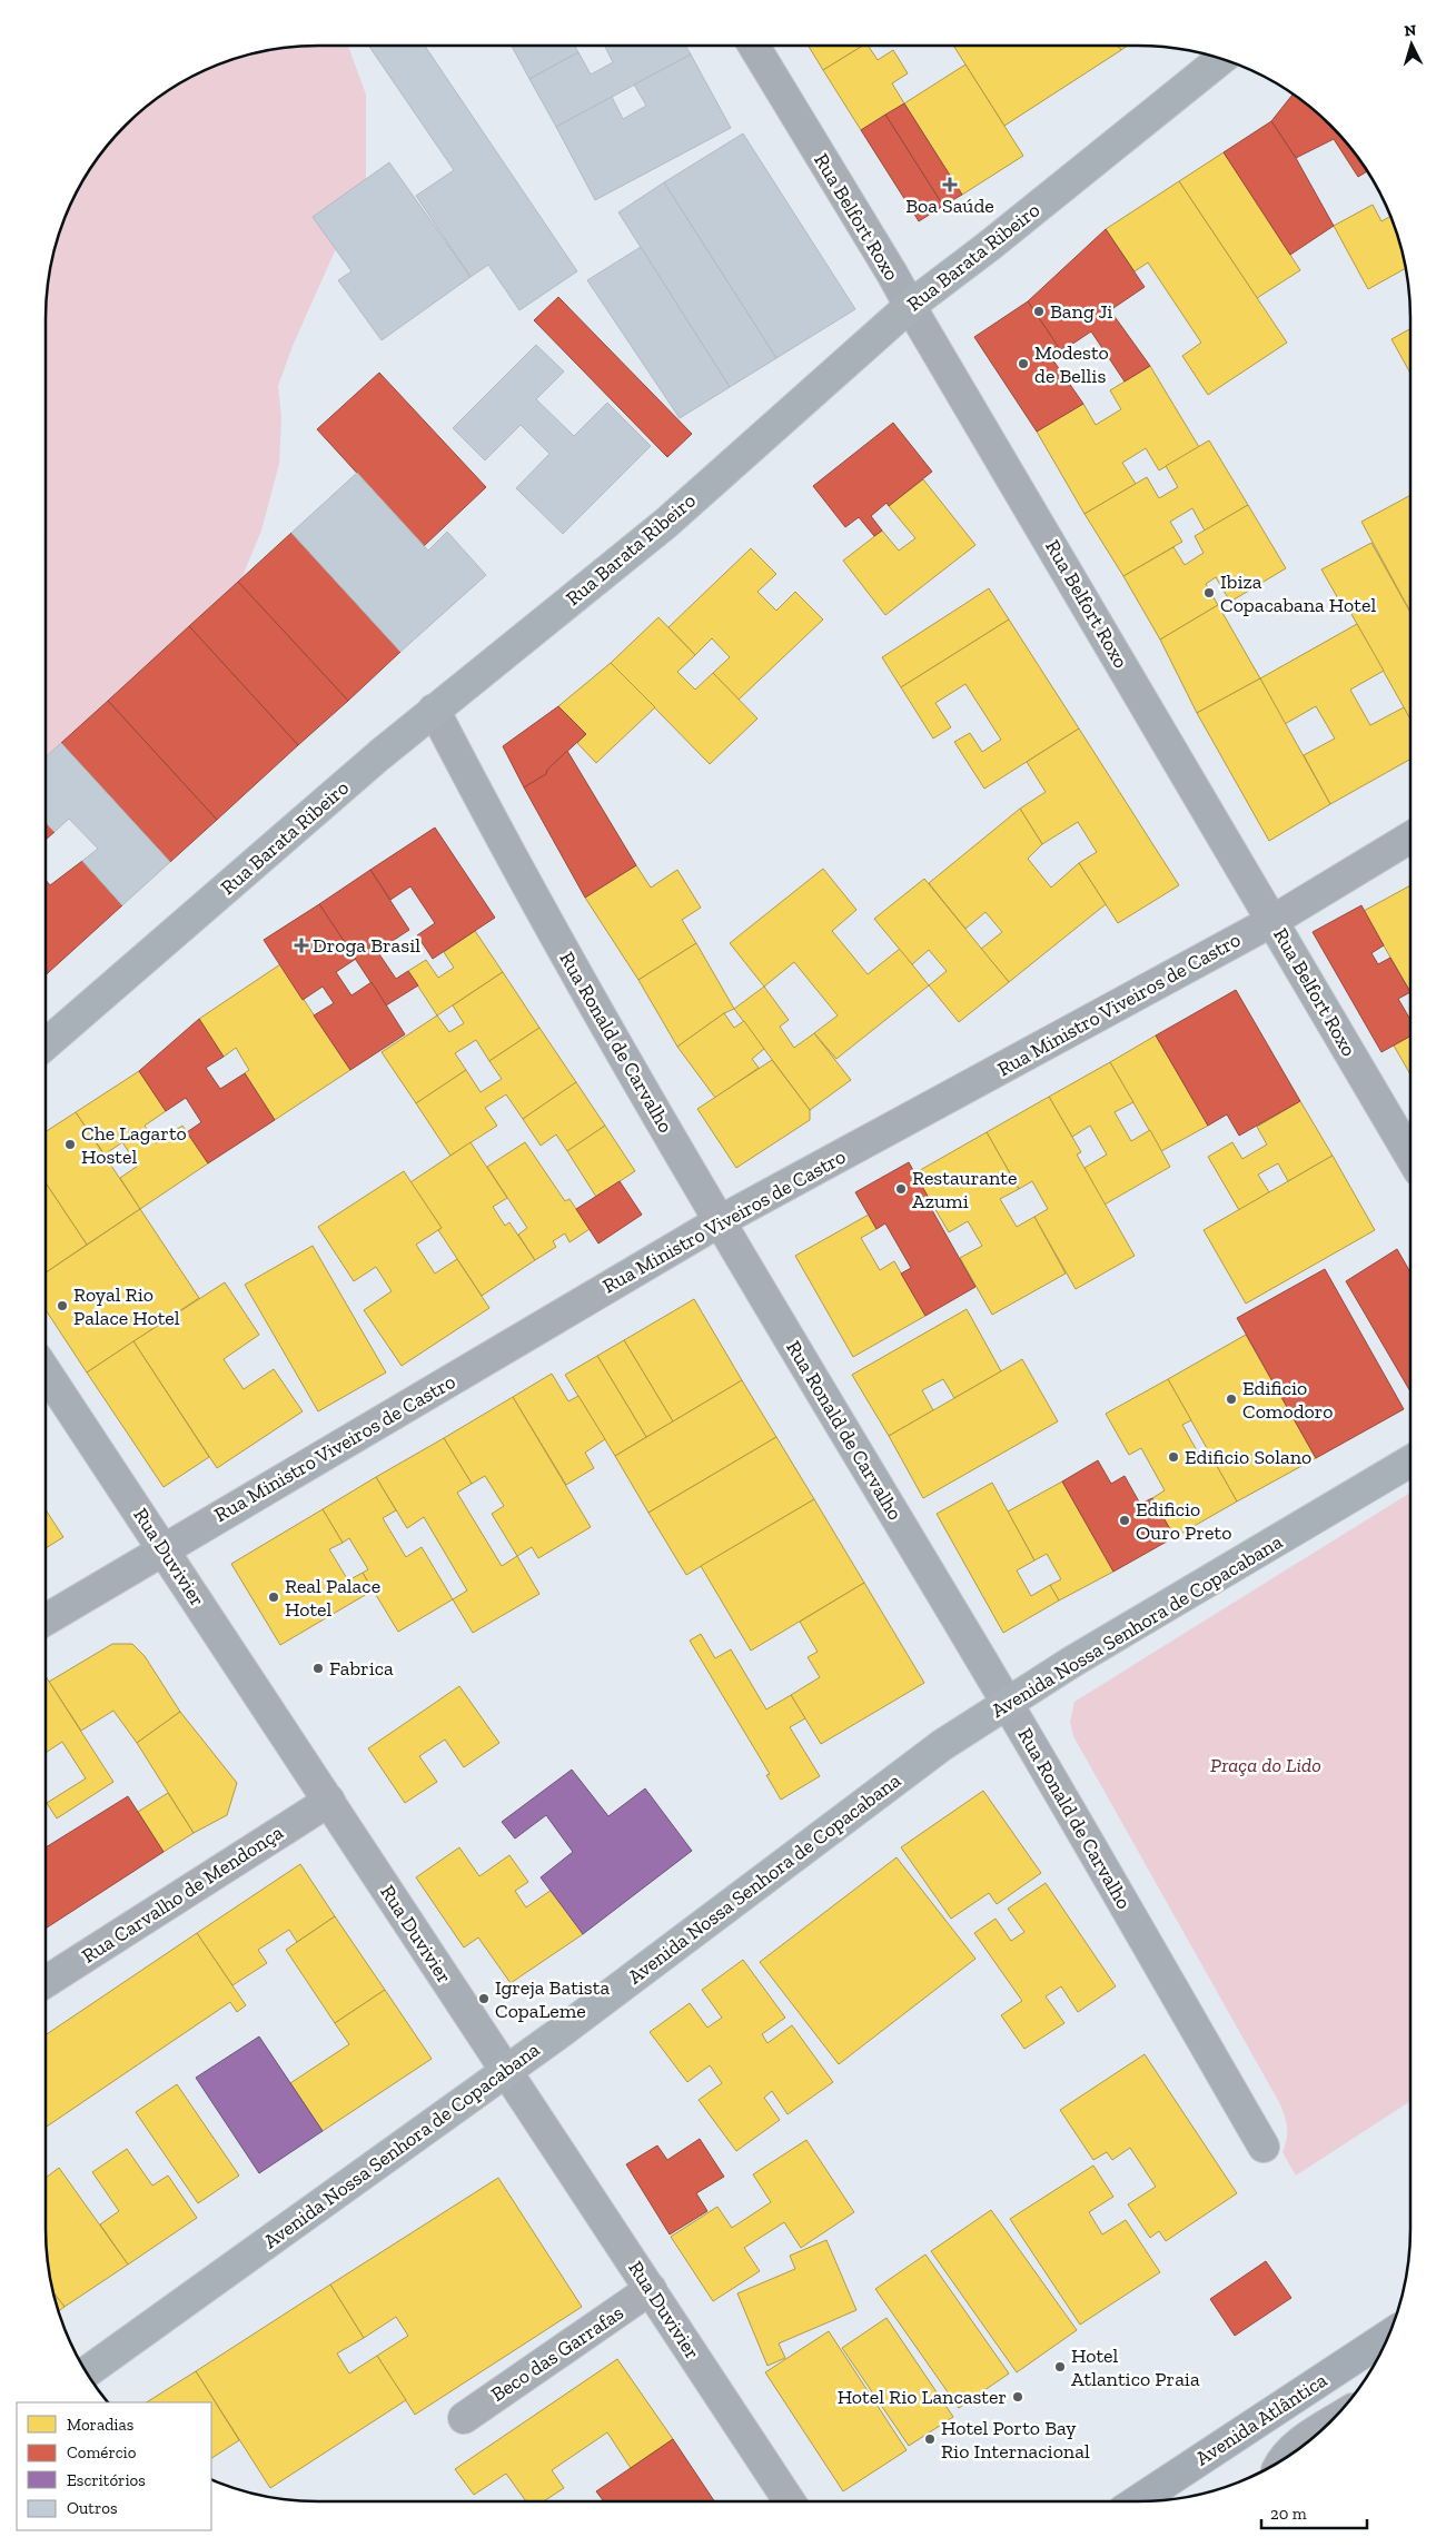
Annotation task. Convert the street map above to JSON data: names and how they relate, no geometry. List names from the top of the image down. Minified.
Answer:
{"streets":{"highway":["Avenida Atlântica"],"main road":["Rua Barata Ribeiro","Avenida Nossa Senhora de Copacabana"],"street":["Rua Belfort Roxo","Rua Ministro Viveiros de Castro","Rua Ronald de Carvalho","Rua Duvivier","Rua Carvalho de Mendonça","Beco das Garrafas"]},"crossings":[["Rua Belfort Roxo","Rua Barata Ribeiro"],["Rua Belfort Roxo","Rua Ministro Viveiros de Castro"],["Rua Barata Ribeiro","Rua Ronald de Carvalho"],["Rua Ministro Viveiros de Castro","Rua Ronald de Carvalho"],["Rua Ministro Viveiros de Castro","Rua Duvivier"],["Rua Ronald de Carvalho","Avenida Nossa Senhora de Copacabana"],["Rua Duvivier","Avenida Nossa Senhora de Copacabana"],["Rua Duvivier","Rua Carvalho de Mendonça"],["Rua Duvivier","Beco das Garrafas"]],"parks":["Praça do Lido"],"places":{"health":["Boa Saúde","Droga Brasil"],"other":["Bang Ji","Modesto de Bellis","Ibiza Copacabana Hotel","Che Lagarto Hostel","Restaurante Azumi","Royal Rio Palace Hotel","Edificio Comodoro","Edificio Solano","Edificio Ouro Preto","Real Palace Hotel","Fabrica","Igreja Batista CopaLeme","Hotel Atlantico Praia","Hotel Rio Lancaster","Hotel Porto Bay Rio Internacional"]},"legend":["Moradias","Comércio","Escritórios","Outros"],"scale_bar":"20 m","north":"top"}
